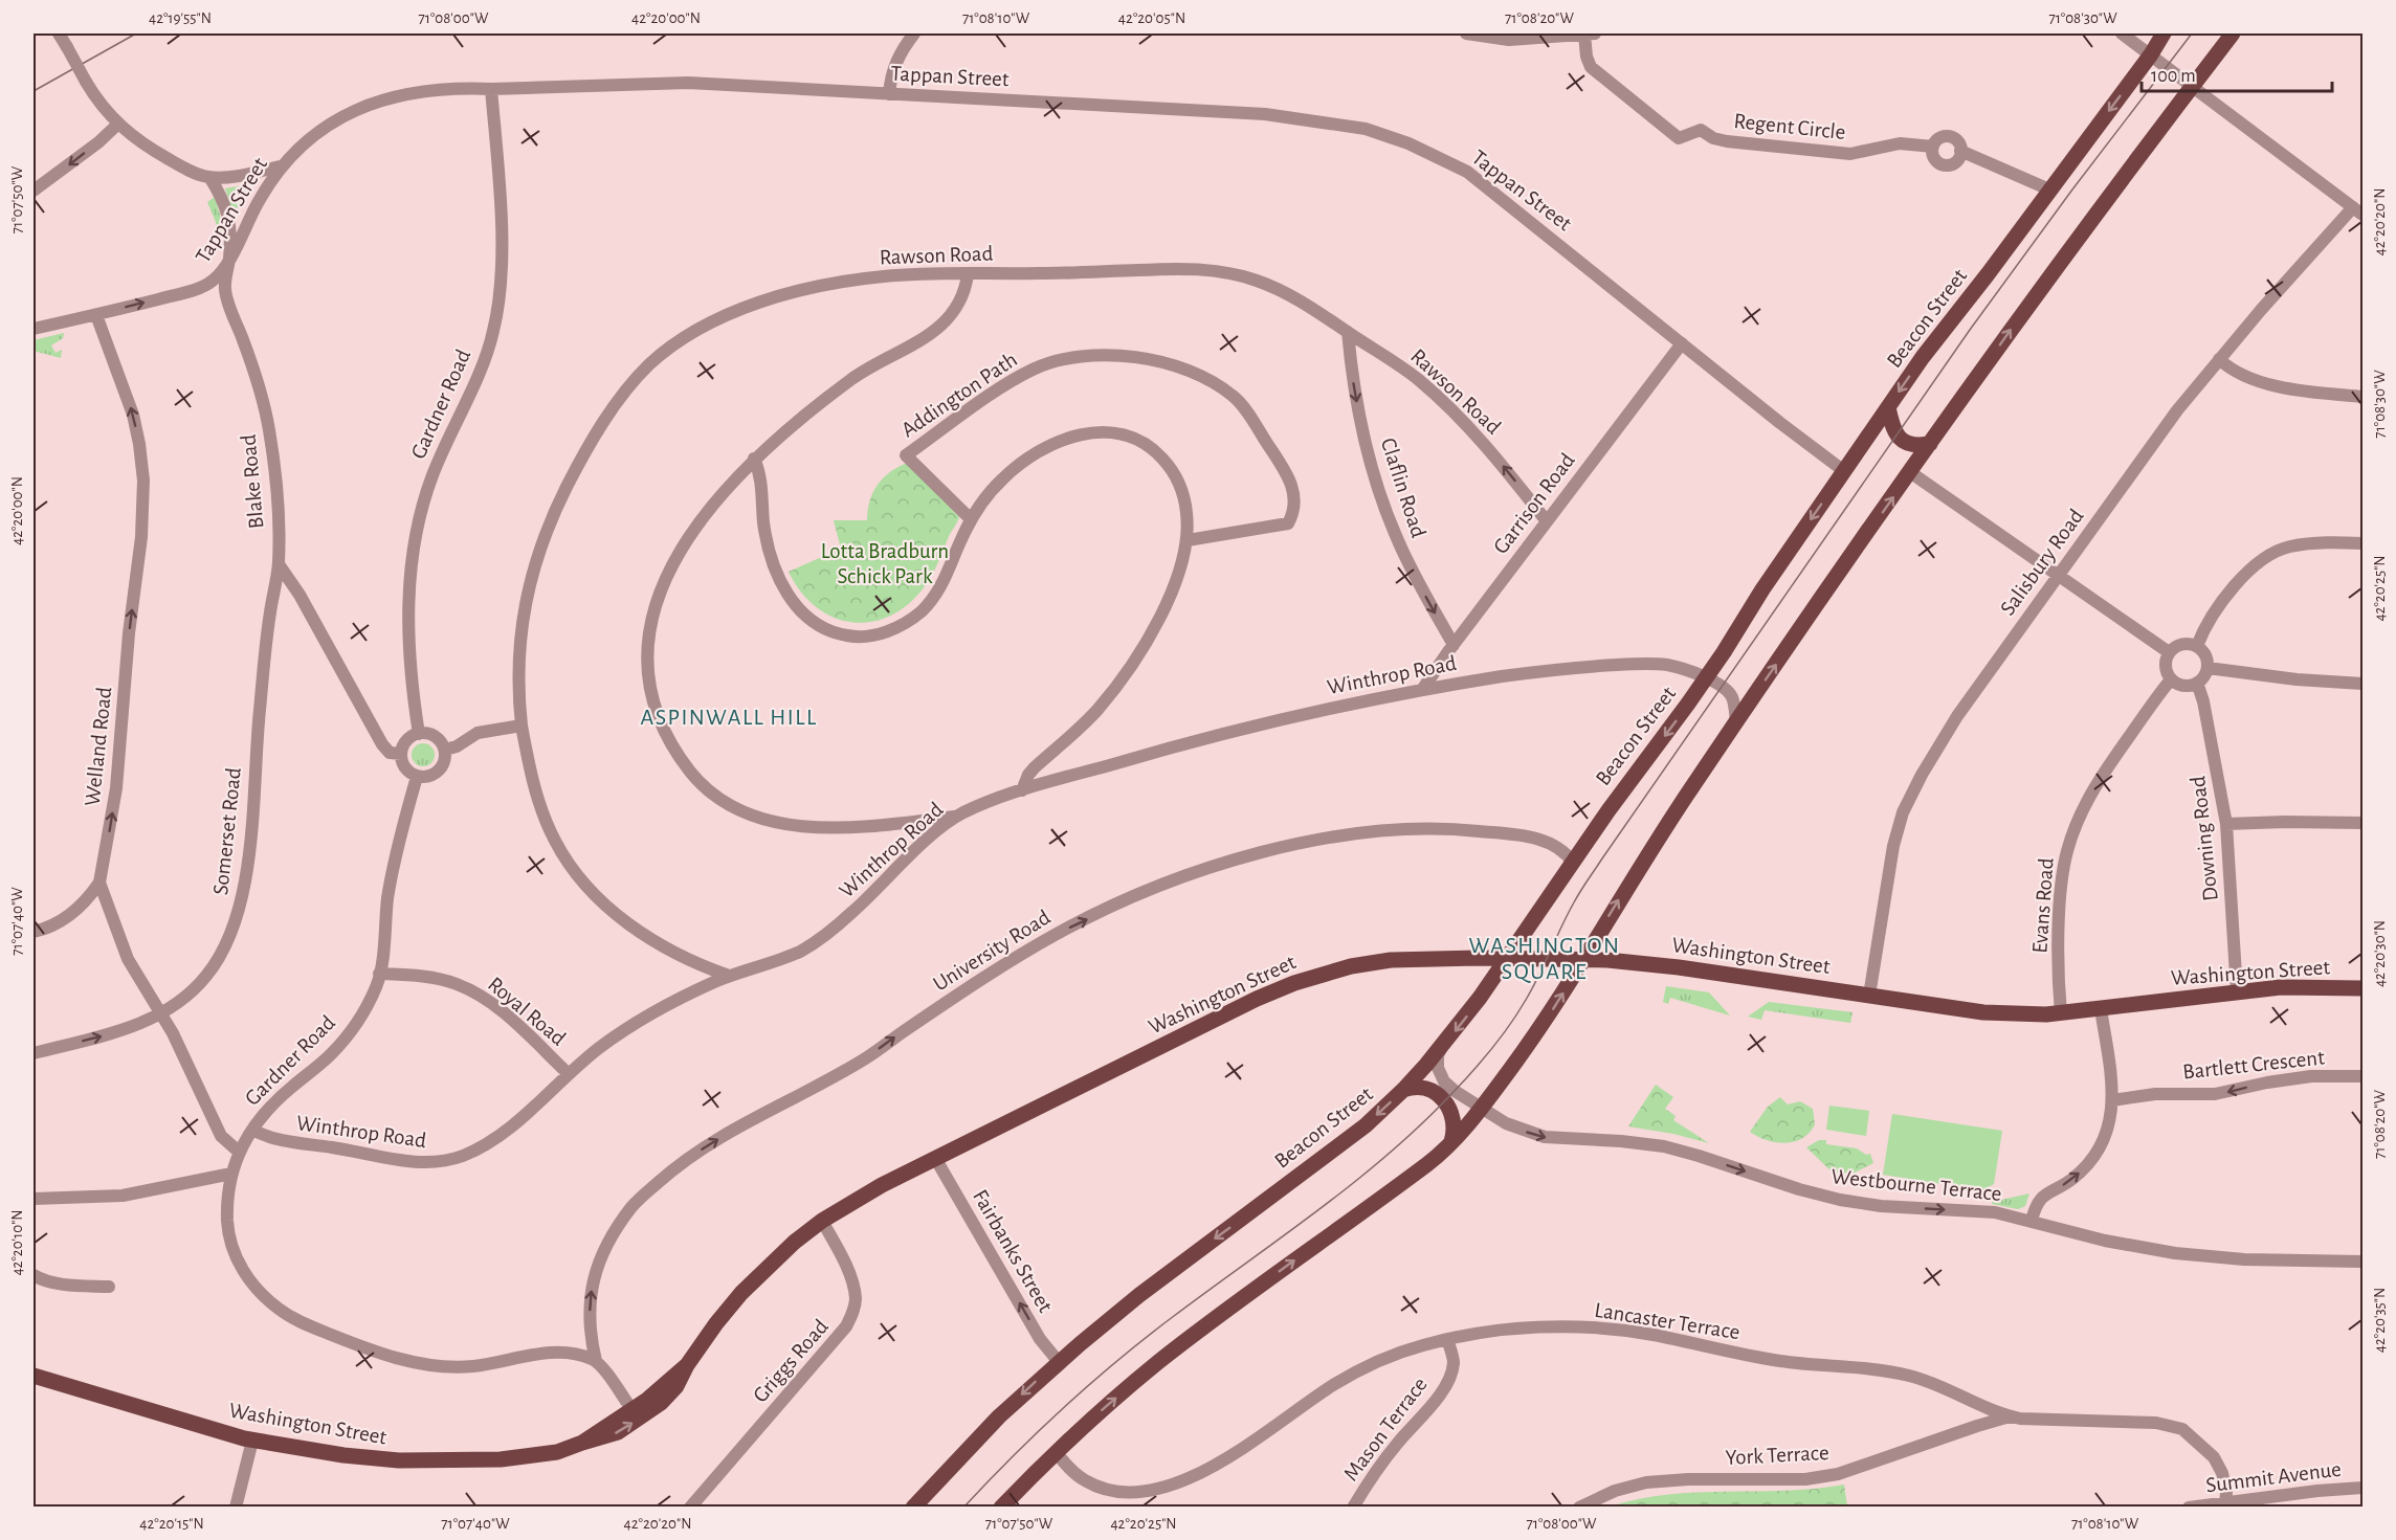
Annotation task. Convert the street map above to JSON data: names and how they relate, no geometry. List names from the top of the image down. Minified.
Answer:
{"streets":{"main road":["Beacon Street","Washington Street"],"street":["Tappan Street","Regent Circle","Rawson Road","Addington Path","Gardner Road","Blake Road","Claflin Road","Garrison Road","Salisbury Road","Winthrop Road","Welland Road","Somerset Road","Downing Road","Evans Road","University Road","Royal Road","Bartlett Crescent","Westbourne Terrace","Fairbanks Street","Lancaster Terrace","Griggs Road","Mason Terrace","York Terrace","Summit Avenue"]},"crossings":[["Tappan Street","Beacon Street"],["Tappan Street","Gardner Road"],["Tappan Street","Blake Road"],["Tappan Street","Garrison Road"],["Tappan Street","Welland Road"],["Regent Circle","Beacon Street"],["Rawson Road","Claflin Road"],["Rawson Road","Garrison Road"],["Rawson Road","Winthrop Road"],["Beacon Street","Winthrop Road"],["Beacon Street","University Road"],["Beacon Street","Washington Street"],["Beacon Street","Westbourne Terrace"],["Beacon Street","Fairbanks Street"],["Gardner Road","Winthrop Road"],["Gardner Road","University Road"],["Gardner Road","Royal Road"],["Blake Road","Somerset Road"],["Claflin Road","Garrison Road"],["Garrison Road","Winthrop Road"],["Salisbury Road","Washington Street"],["Winthrop Road","Royal Road"],["Downing Road","Evans Road"],["Downing Road","Washington Street"],["Evans Road","Washington Street"],["Washington Street","Fairbanks Street"],["Washington Street","Griggs Road"],["Lancaster Terrace","Mason Terrace"],["Lancaster Terrace","York Terrace"],["Lancaster Terrace","Summit Avenue"]],"one_way":["Claflin Road","Welland Road","University Road","Bartlett Crescent","Westbourne Terrace","Fairbanks Street"],"districts":["ASPINWALL HILL","WASHINGTON SQUARE"],"parks":["Lotta Bradburn Schick Park"],"scale_bar":"100 m","coordinates":["42°19'55\"N","71°08'00\"W","42°20'00\"N","71°08'10\"W","42°20'05\"N","71°08'20\"W","71°08'30\"W","71°07'50\"W","42°20'20\"N","42°20'25\"N","71°07'40\"W","42°20'30\"N","42°20'10\"N","42°20'35\"N","42°20'15\"N"]}
